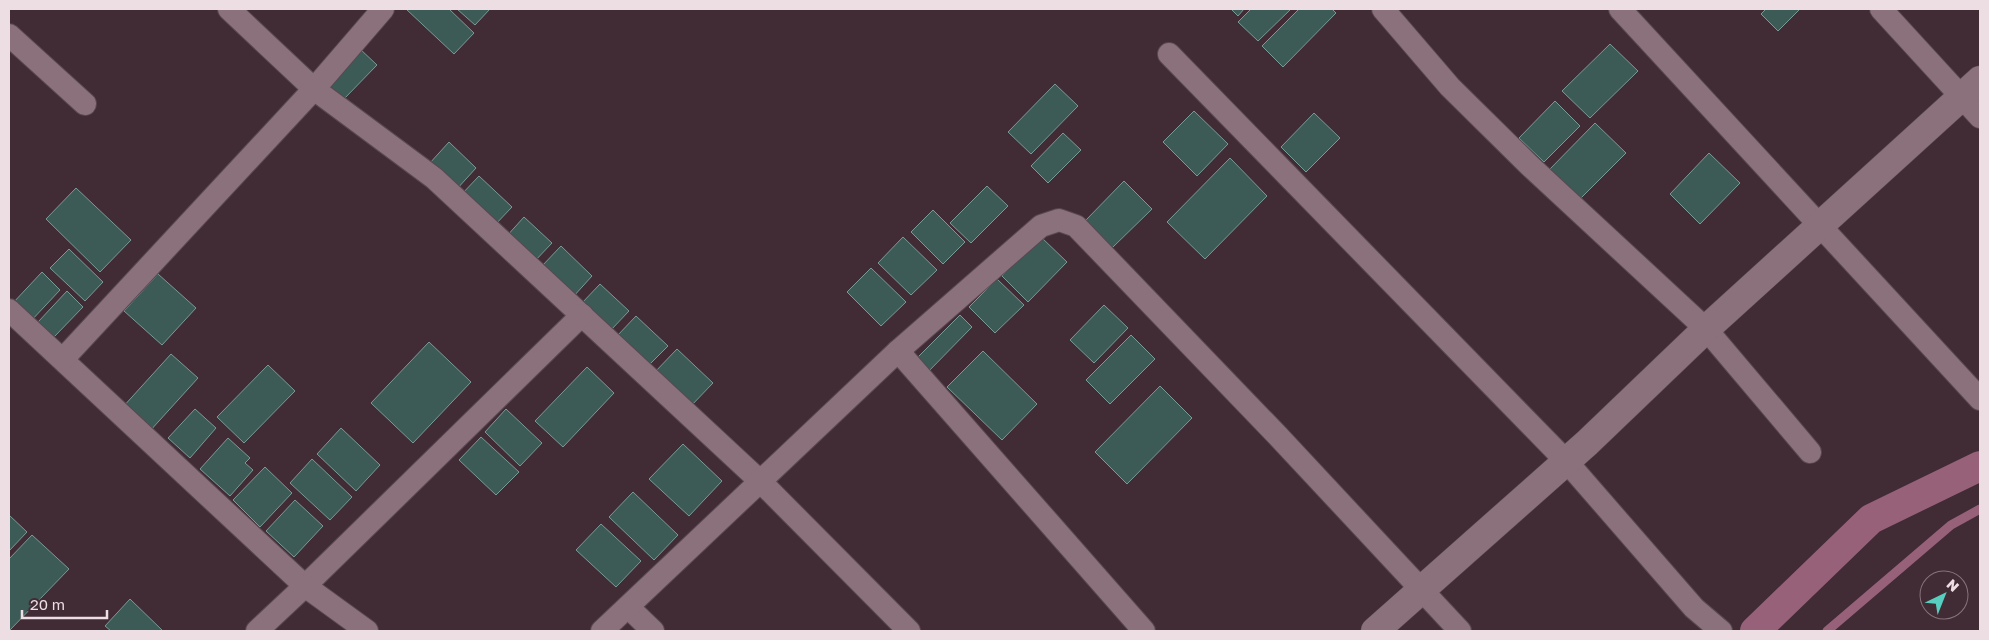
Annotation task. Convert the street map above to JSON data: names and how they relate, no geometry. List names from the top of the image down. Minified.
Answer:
{"scale_bar":"20 m","north":"top right"}
